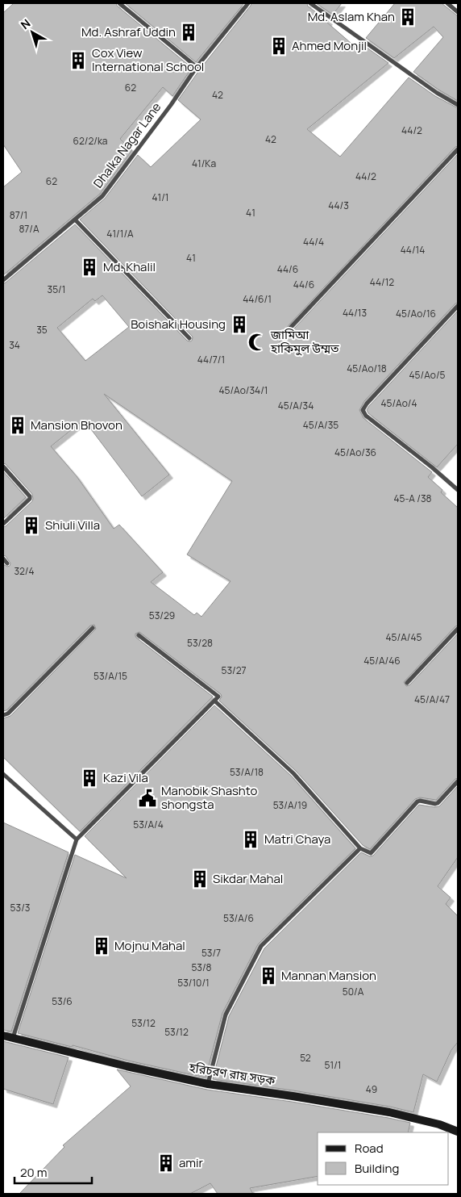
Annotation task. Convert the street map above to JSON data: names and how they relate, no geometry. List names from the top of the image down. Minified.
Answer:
{"streets":{"main road":["হরিচরণ রায় সড়ক"],"street":["Dhalka Nagar Lane"]},"places":{"building":["Md. Aslam Khan","Md. Ashraf Uddin","Ahmed Monjil","Cox View International School","Md. Khalil","Boishaki Housing","Mansion Bhovon","Shiuli Villa","Kazi Vila","Matri Chaya","Sikdar Mahal","Mojnu Mahal","Mannan Mansion","amir"],"mosque":["জামিআ হাকিমুল উম্মত"],"public building":["Manobik Shashto shongsta"]},"house_numbers":["62","42","44/2","42","62/2/ka","41/Ka","44/2","62","41/1","44/3","41","87/1","87/A","41/1/A","44/4","44/14","41","44/6","44/12","44/6","35/1","44/6/1","44/13","45/Ao/16","35","34","44/7/1","45/Ao/18","45/Ao/5","45/Ao/34/1","45/Ao/4","45/A/34","45/A/35","45/Ao/36","45-A /38","32/4","53/29","45/A/45","53/28","45/A/46","53/27","53/A/15","45/A/47","53/A/18","53/A/19","53/A/4","53/3","53/A/6","53/7","53/8","53/10/1","50/A","53/6","53/12","53/12","52","51/1","49"],"legend":["Road","Building"],"scale_bar":"20 m","north":"top left"}
